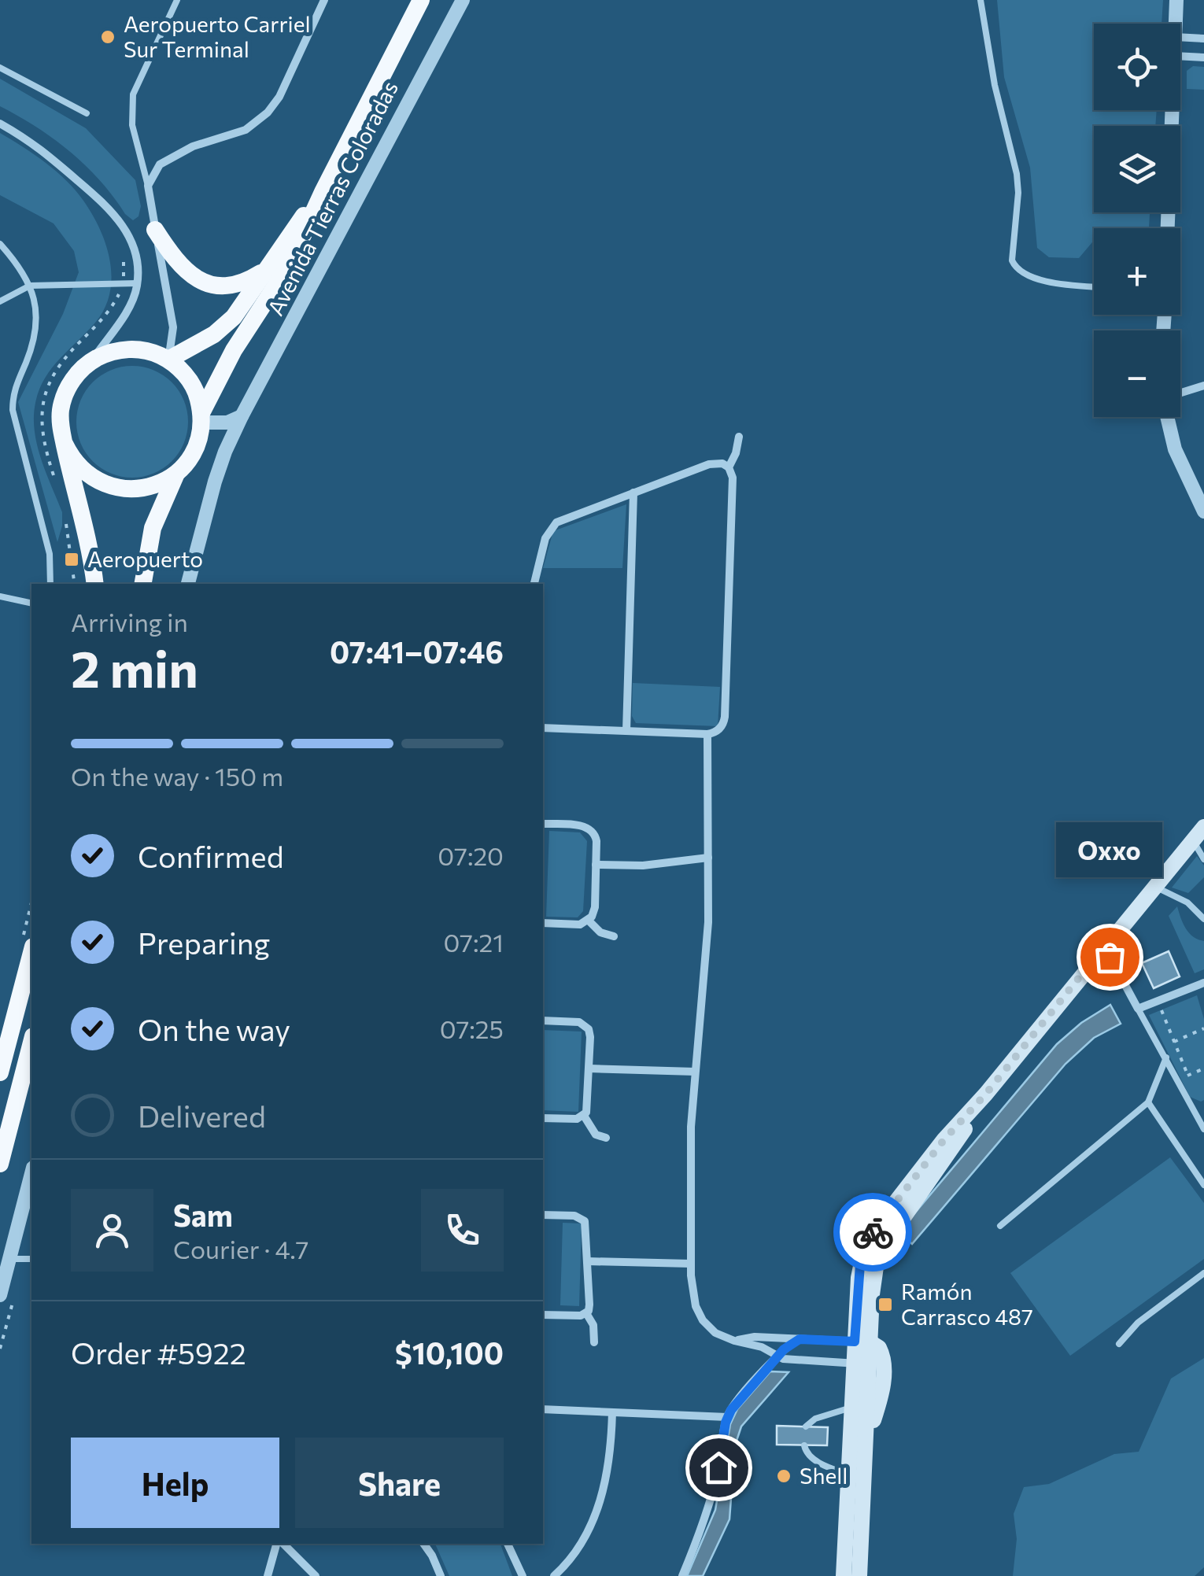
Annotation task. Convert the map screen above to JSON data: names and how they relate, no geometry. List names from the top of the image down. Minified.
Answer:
{"streets":{"street":["Avenida Tierras Coloradas"]},"places":{"other":["Aeropuerto Carriel Sur Terminal","Oxxo","Shell"],"transit":["Aeropuerto","Ramón Carrasco 487"]},"page":{"map_buttons":["+","−"],"heading":["2 min","Arriving in","07:41–07:46"],"panel":["Sam","Courier · 4.7","Order #5922","$10,100"],"bar":"On the way · 150 m","list":[["Confirmed","07:20"],["Preparing","07:21"],["On the way","07:25"],"Delivered"],"bubble":"Oxxo","buttons":["Help","Share"]}}
